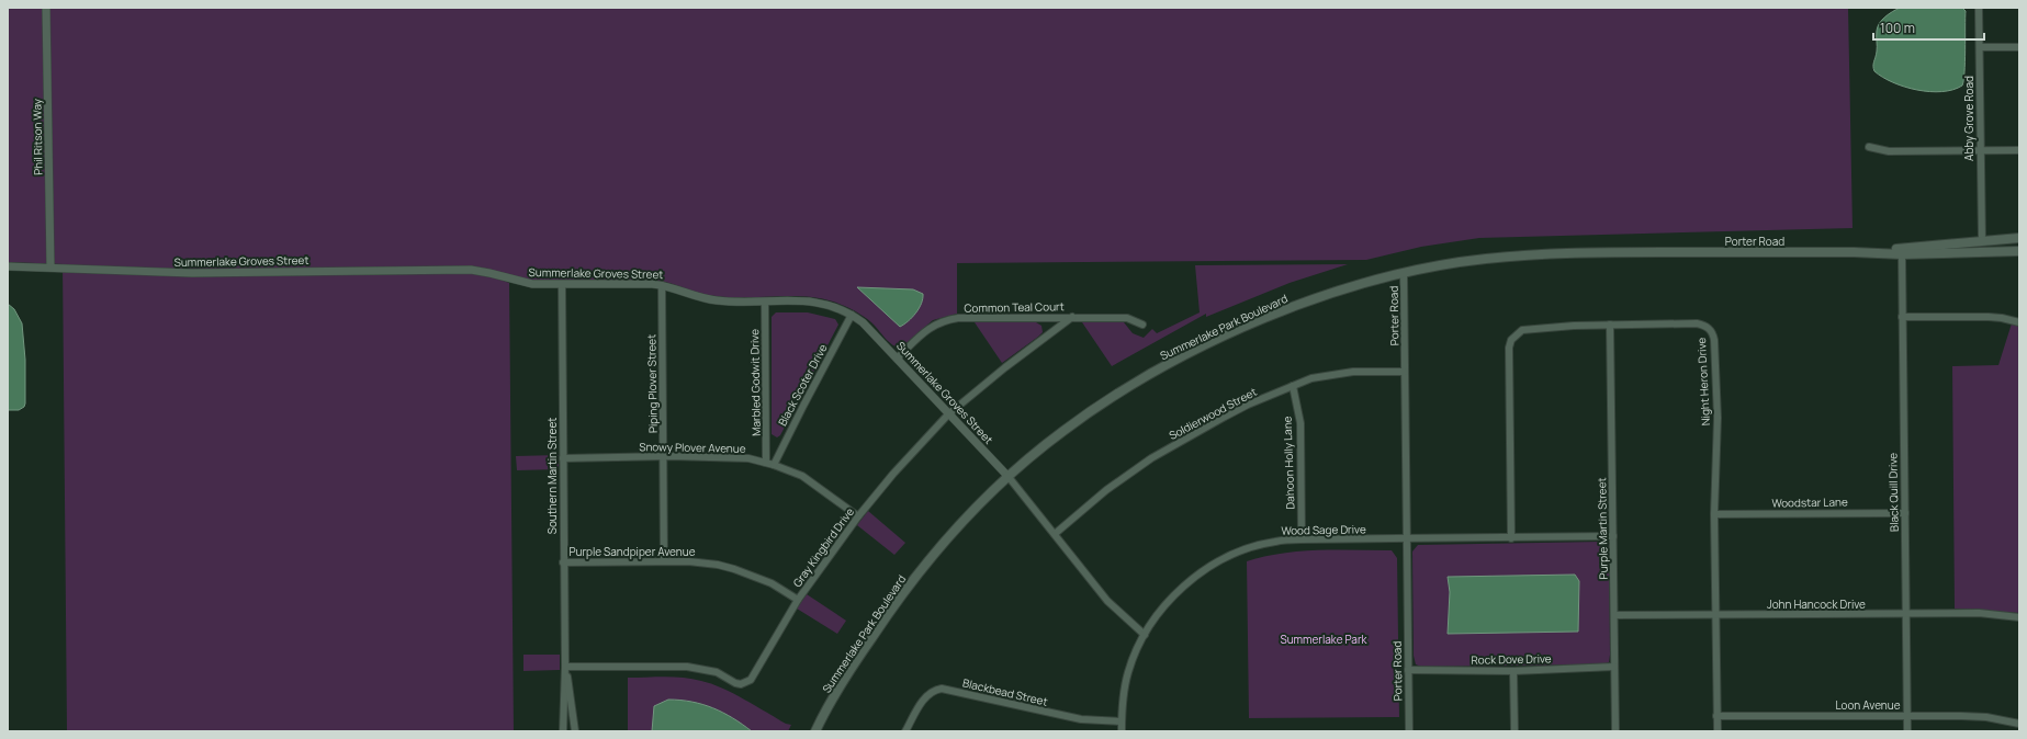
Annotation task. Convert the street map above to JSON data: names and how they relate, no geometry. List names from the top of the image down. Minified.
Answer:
{"streets":{"main road":["Porter Road","Summerlake Park Boulevard"],"street":["Abby Grove Road","Phil Ritson Way","Summerlake Groves Street","Common Teal Court","Night Heron Drive","Marbled Godwit Drive","Piping Plover Street","Black Scoter Drive","Soldierwood Street","Snowy Plover Avenue","Dahoon Holly Lane","Southern Martin Street","Black Quill Drive","Woodstar Lane","Purple Martin Street","Wood Sage Drive","Gray Kingbird Drive","Purple Sandpiper Avenue","John Hancock Drive","Rock Dove Drive","Blackbead Street","Loon Avenue"]},"crossings":[["Abby Grove Road","Porter Road"],["Phil Ritson Way","Summerlake Groves Street"],["Porter Road","Summerlake Park Boulevard"],["Porter Road","Soldierwood Street"],["Porter Road","Black Quill Drive"],["Porter Road","Wood Sage Drive"],["Porter Road","Rock Dove Drive"],["Summerlake Groves Street","Common Teal Court"],["Summerlake Groves Street","Summerlake Park Boulevard"],["Summerlake Groves Street","Marbled Godwit Drive"],["Summerlake Groves Street","Piping Plover Street"],["Summerlake Groves Street","Black Scoter Drive"],["Summerlake Groves Street","Soldierwood Street"],["Summerlake Groves Street","Southern Martin Street"],["Summerlake Groves Street","Wood Sage Drive"],["Summerlake Groves Street","Gray Kingbird Drive"],["Common Teal Court","Gray Kingbird Drive"],["Night Heron Drive","Woodstar Lane"],["Night Heron Drive","Purple Martin Street"],["Night Heron Drive","Wood Sage Drive"],["Night Heron Drive","John Hancock Drive"],["Night Heron Drive","Loon Avenue"],["Marbled Godwit Drive","Snowy Plover Avenue"],["Piping Plover Street","Snowy Plover Avenue"],["Piping Plover Street","Purple Sandpiper Avenue"],["Black Scoter Drive","Snowy Plover Avenue"],["Soldierwood Street","Dahoon Holly Lane"],["Snowy Plover Avenue","Southern Martin Street"],["Snowy Plover Avenue","Gray Kingbird Drive"],["Dahoon Holly Lane","Wood Sage Drive"],["Southern Martin Street","Gray Kingbird Drive"],["Southern Martin Street","Purple Sandpiper Avenue"],["Black Quill Drive","Woodstar Lane"],["Black Quill Drive","John Hancock Drive"],["Black Quill Drive","Loon Avenue"],["Purple Martin Street","Wood Sage Drive"],["Purple Martin Street","John Hancock Drive"],["Purple Martin Street","Rock Dove Drive"],["Wood Sage Drive","Blackbead Street"],["Gray Kingbird Drive","Purple Sandpiper Avenue"]],"parks":["Summerlake Park"],"scale_bar":"100 m"}
